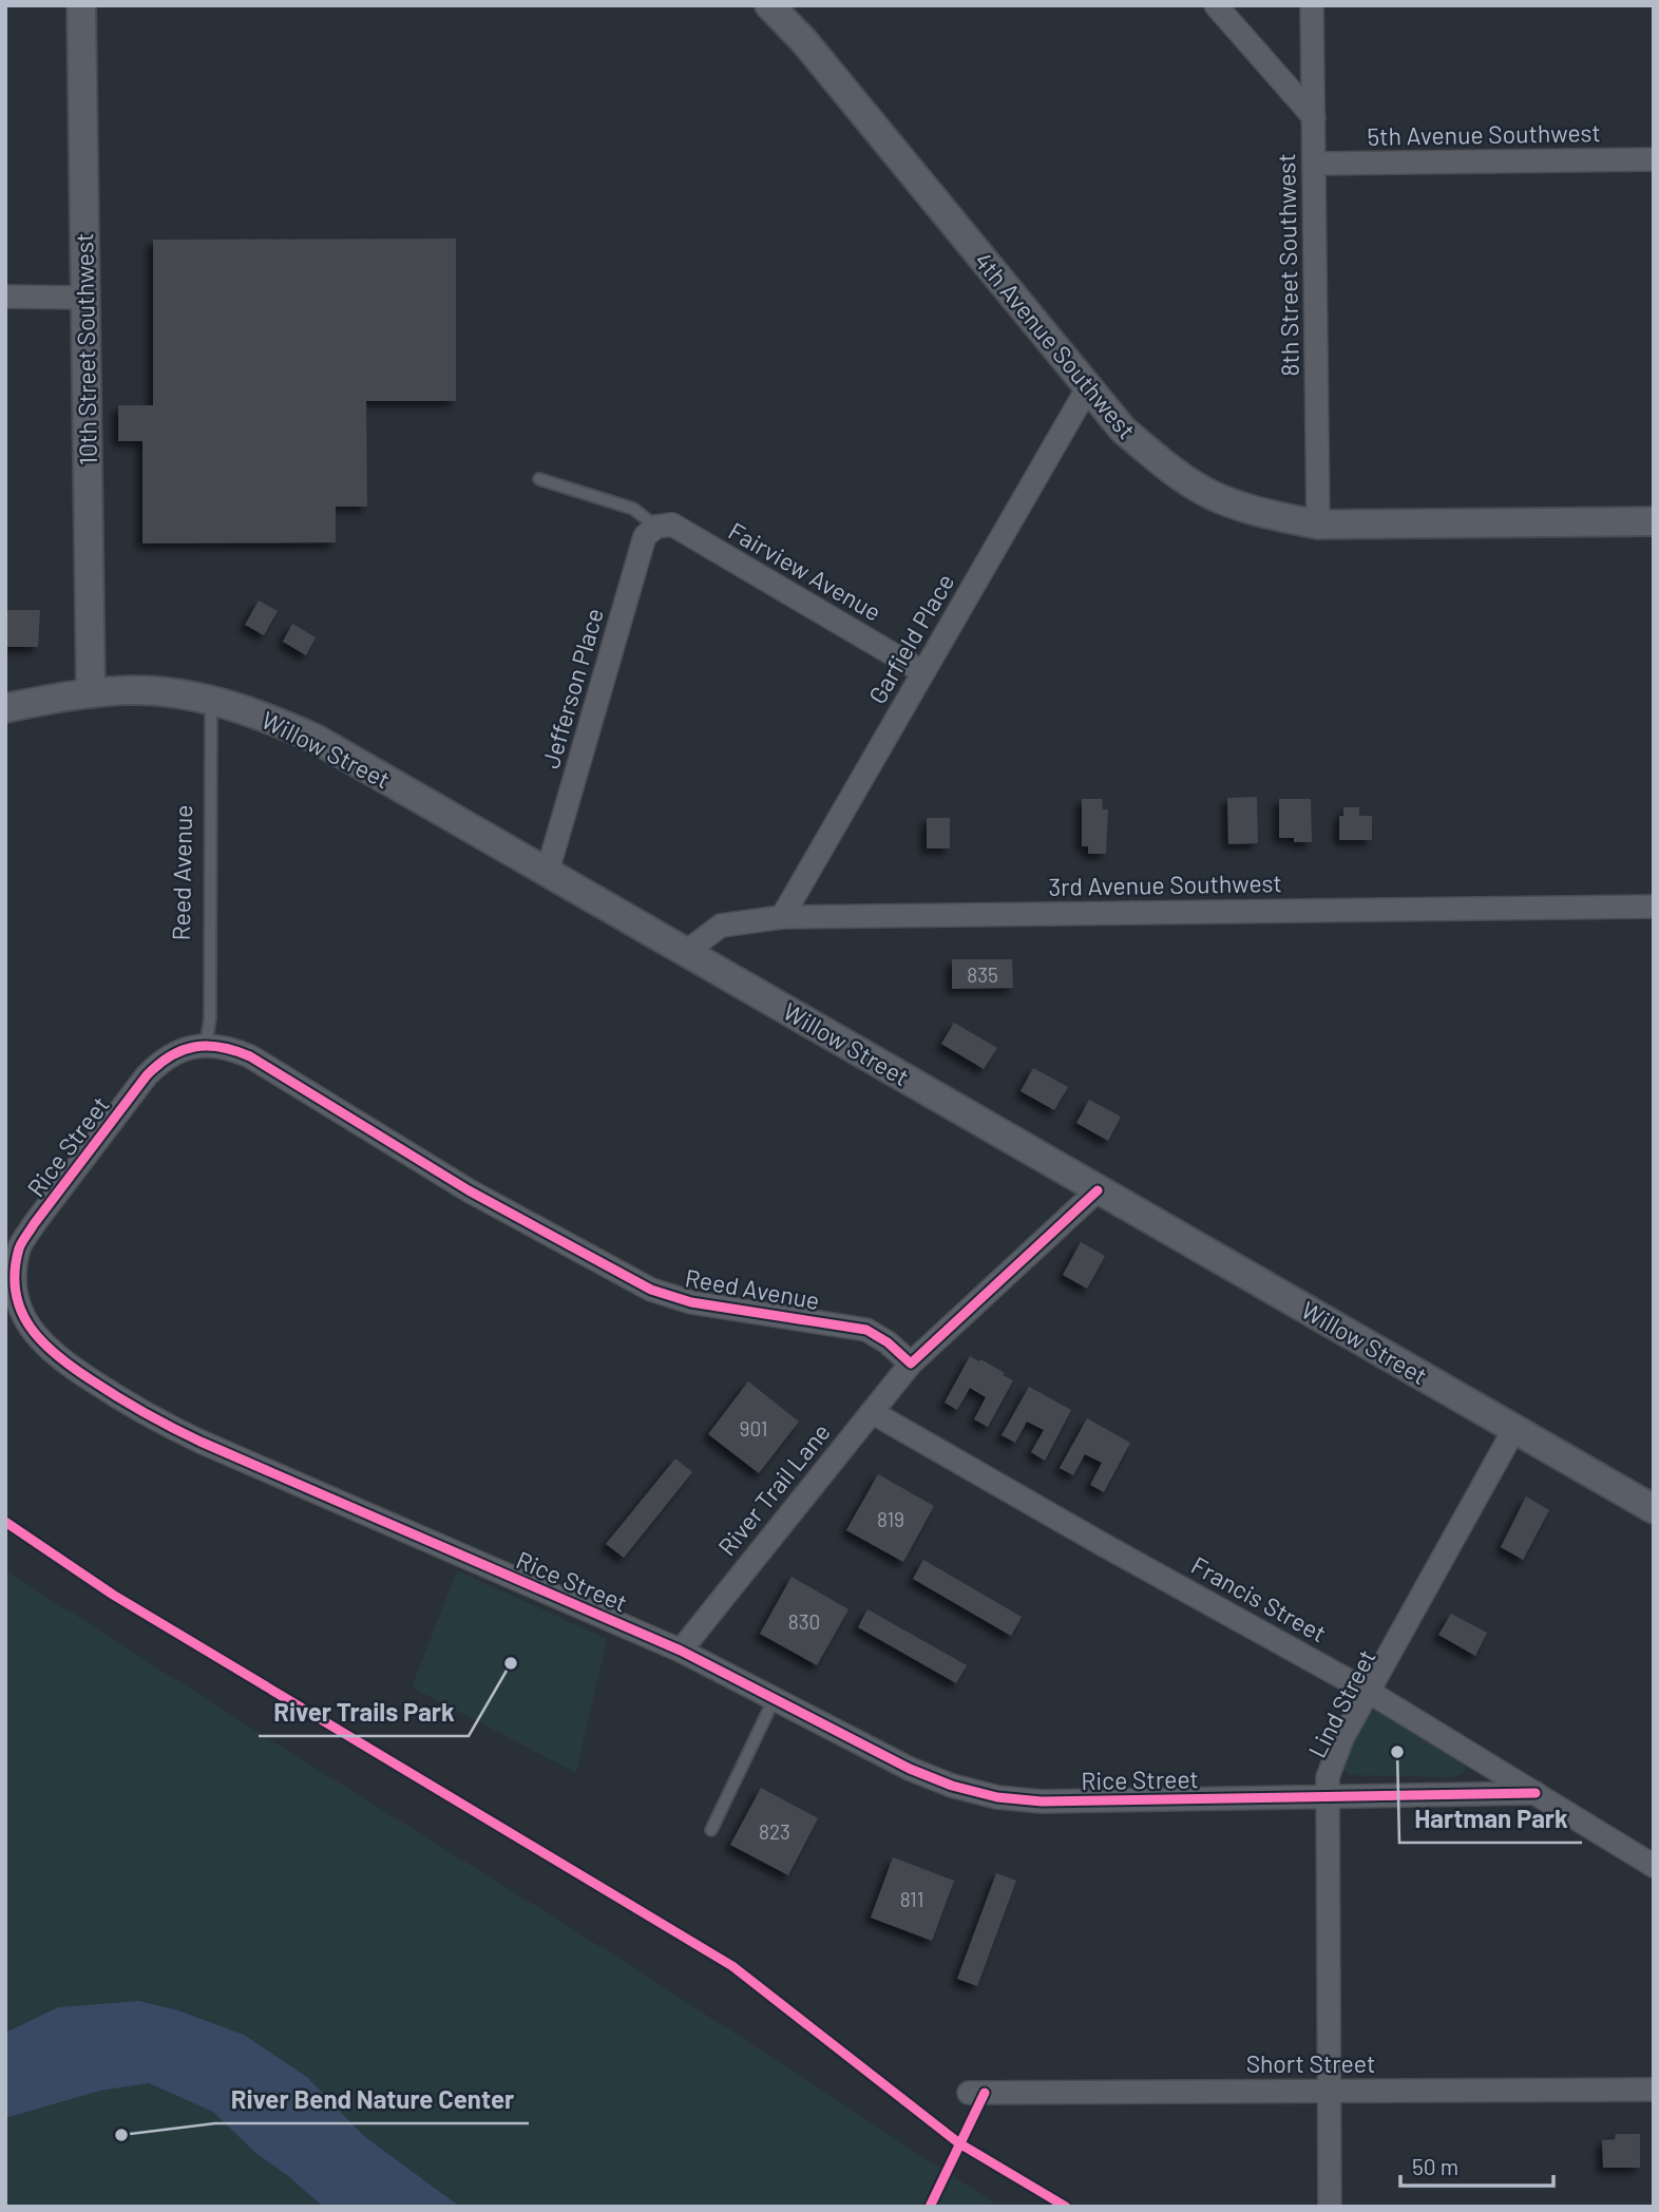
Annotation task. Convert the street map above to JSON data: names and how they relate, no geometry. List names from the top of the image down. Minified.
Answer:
{"streets":{"street":["5th Avenue Southwest","8th Street Southwest","4th Avenue Southwest","10th Street Southwest","Fairview Avenue","Garfield Place","Jefferson Place","Willow Street","Reed Avenue","3rd Avenue Southwest","Rice Street","River Trail Lane","Francis Street","Lind Street","Short Street"]},"crossings":[["5th Avenue Southwest","8th Street Southwest"],["8th Street Southwest","4th Avenue Southwest"],["4th Avenue Southwest","Garfield Place"],["10th Street Southwest","Willow Street"],["Fairview Avenue","Garfield Place"],["Fairview Avenue","Jefferson Place"],["Garfield Place","3rd Avenue Southwest"],["Jefferson Place","Willow Street"],["Willow Street","Reed Avenue"],["Willow Street","3rd Avenue Southwest"],["Willow Street","Lind Street"],["Reed Avenue","Rice Street"],["Reed Avenue","River Trail Lane"],["Rice Street","River Trail Lane"],["Rice Street","Francis Street"],["Rice Street","Lind Street"],["River Trail Lane","Francis Street"],["Francis Street","Lind Street"],["Lind Street","Short Street"]],"places":["River Trails Park","Hartman Park","River Bend Nature Center"],"house_numbers":["835","901","819","830","823","811"],"scale_bar":"50 m"}
